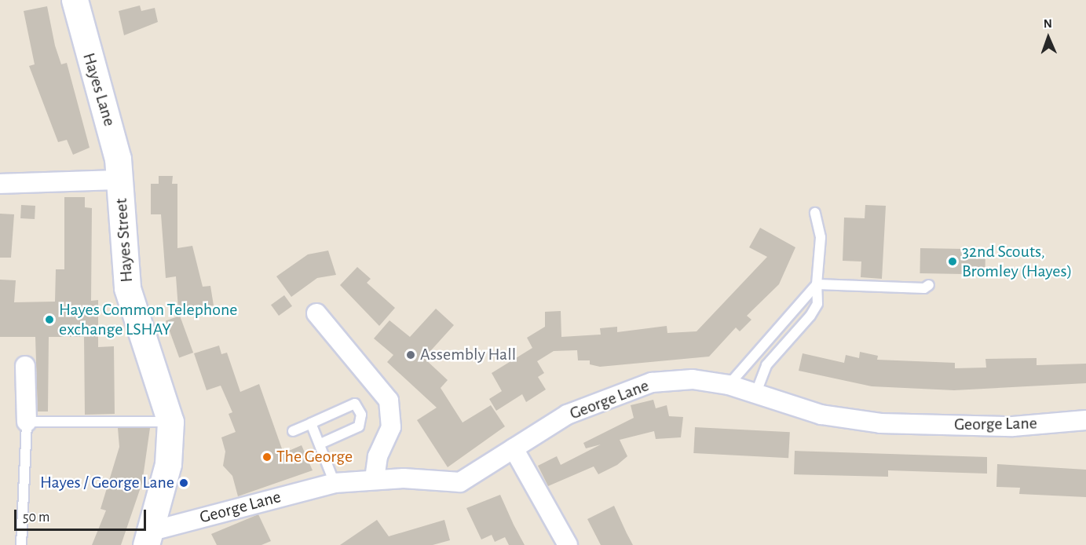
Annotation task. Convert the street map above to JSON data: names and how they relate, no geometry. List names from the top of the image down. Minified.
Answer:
{"streets":{"main road":["Hayes Lane","Hayes Street"],"street":["George Lane"]},"crossings":[["Hayes Lane","Hayes Street"],["Hayes Street","George Lane"]],"places":["32nd Scouts, Bromley (Hayes)","Hayes Common Telephone exchange LSHAY","Assembly Hall","The George","Hayes / George Lane"],"scale_bar":"50 m","north":"top"}
